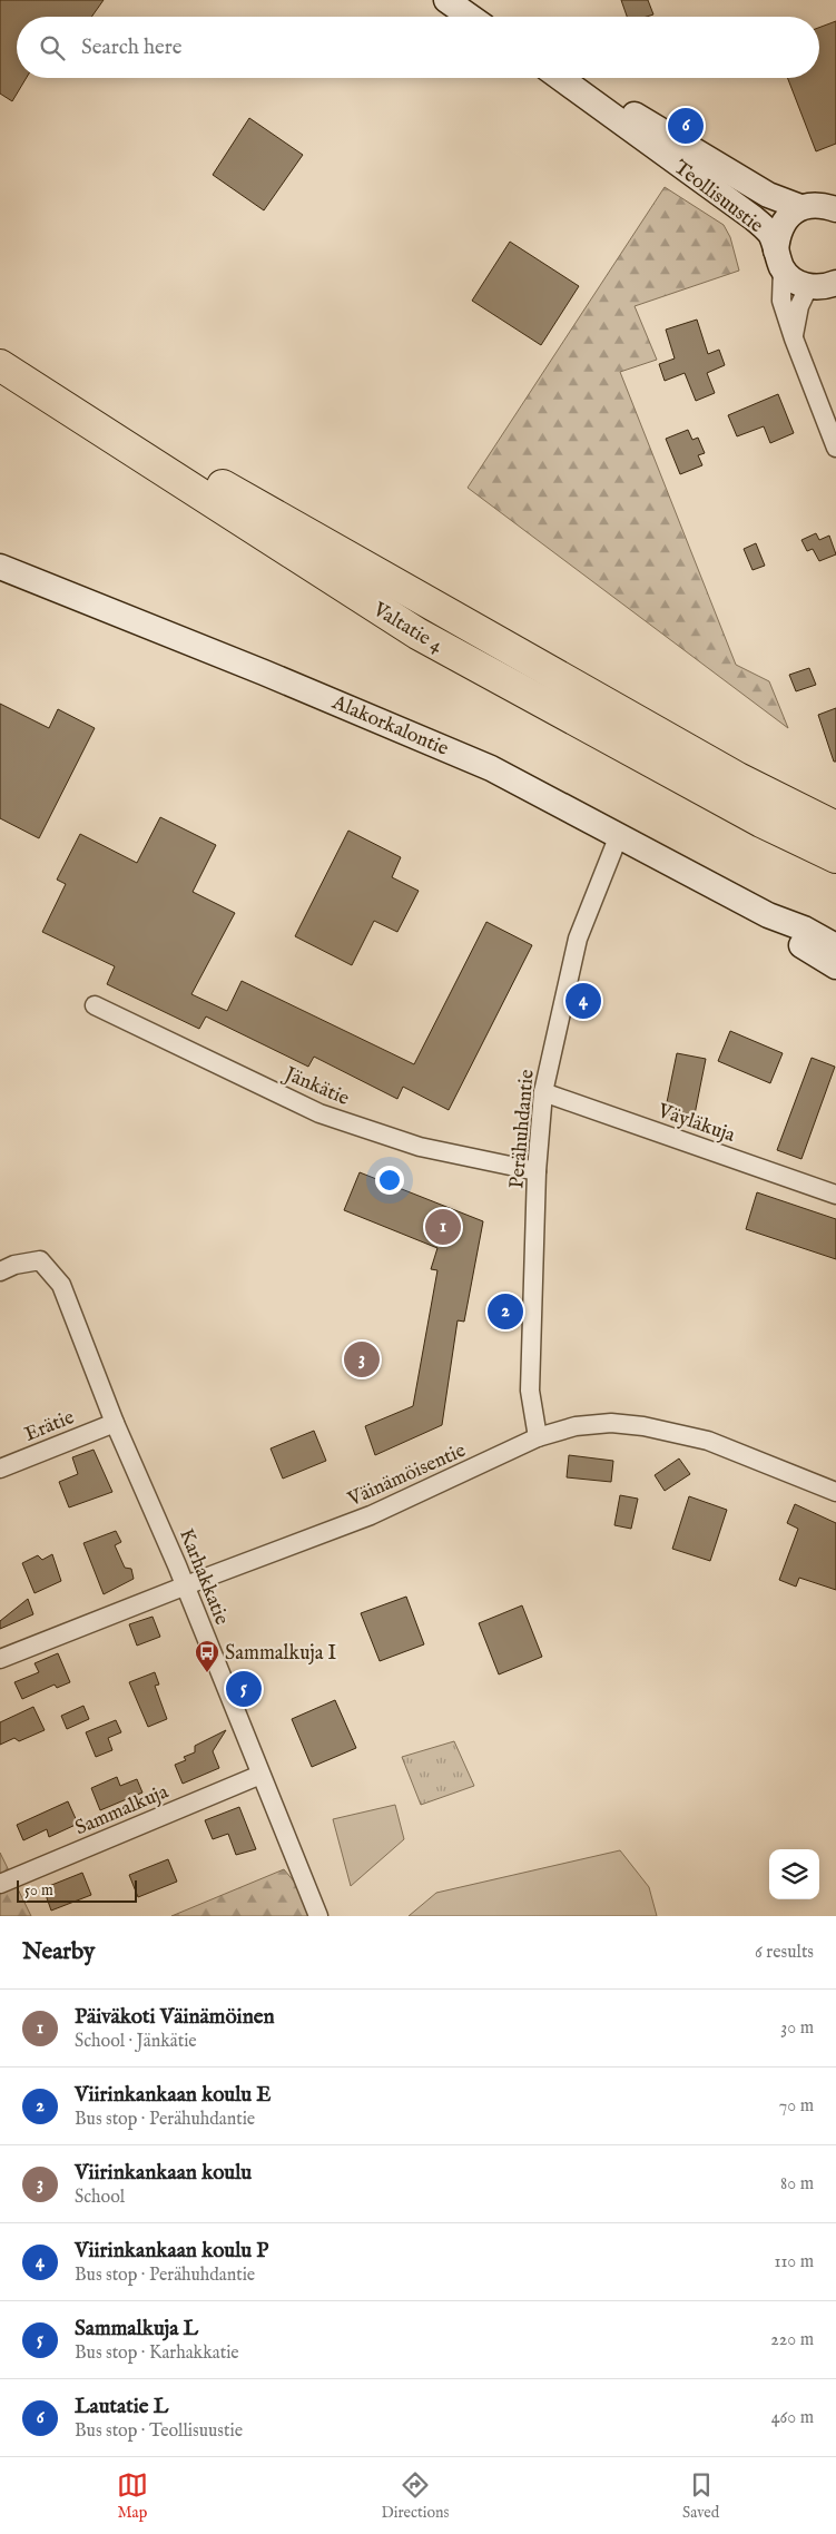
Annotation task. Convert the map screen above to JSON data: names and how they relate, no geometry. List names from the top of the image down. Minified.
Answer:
{"streets":{"highway":["Valtatie 4"],"street":["Teollisuustie","Alakorkalontie","Jänkätie","Väyläkuja","Perähuhdantie","Erätie","Väinämöisentie","Karhakkatie","Sammalkuja"]},"crossings":[["Alakorkalontie","Perähuhdantie"],["Jänkätie","Perähuhdantie"],["Väyläkuja","Perähuhdantie"],["Perähuhdantie","Väinämöisentie"],["Erätie","Karhakkatie"],["Väinämöisentie","Karhakkatie"],["Karhakkatie","Sammalkuja"]],"places":{"bus stop":["Sammalkuja I"]},"scale_bar":"50 m","page":{"search":"Search here","pins":["6","4","1","2","3","5"],"scale":"50 m","heading":["Nearby","6 results"],"list":[{"mark":"1","name":"Päiväkoti Väinämöinen","note":"School · Jänkätie","value":"30 m"},{"mark":"2","name":"Viirinkankaan koulu E","note":"Bus stop · Perähuhdantie","value":"70 m"},{"mark":"3","name":"Viirinkankaan koulu","note":"School","value":"80 m"},{"mark":"4","name":"Viirinkankaan koulu P","note":"Bus stop · Perähuhdantie","value":"110 m"},{"mark":"5","name":"Sammalkuja L","note":"Bus stop · Karhakkatie","value":"220 m"},{"mark":"6","name":"Lautatie L","note":"Bus stop · Teollisuustie","value":"460 m"}],"nav":["Map","Directions","Saved"]}}
